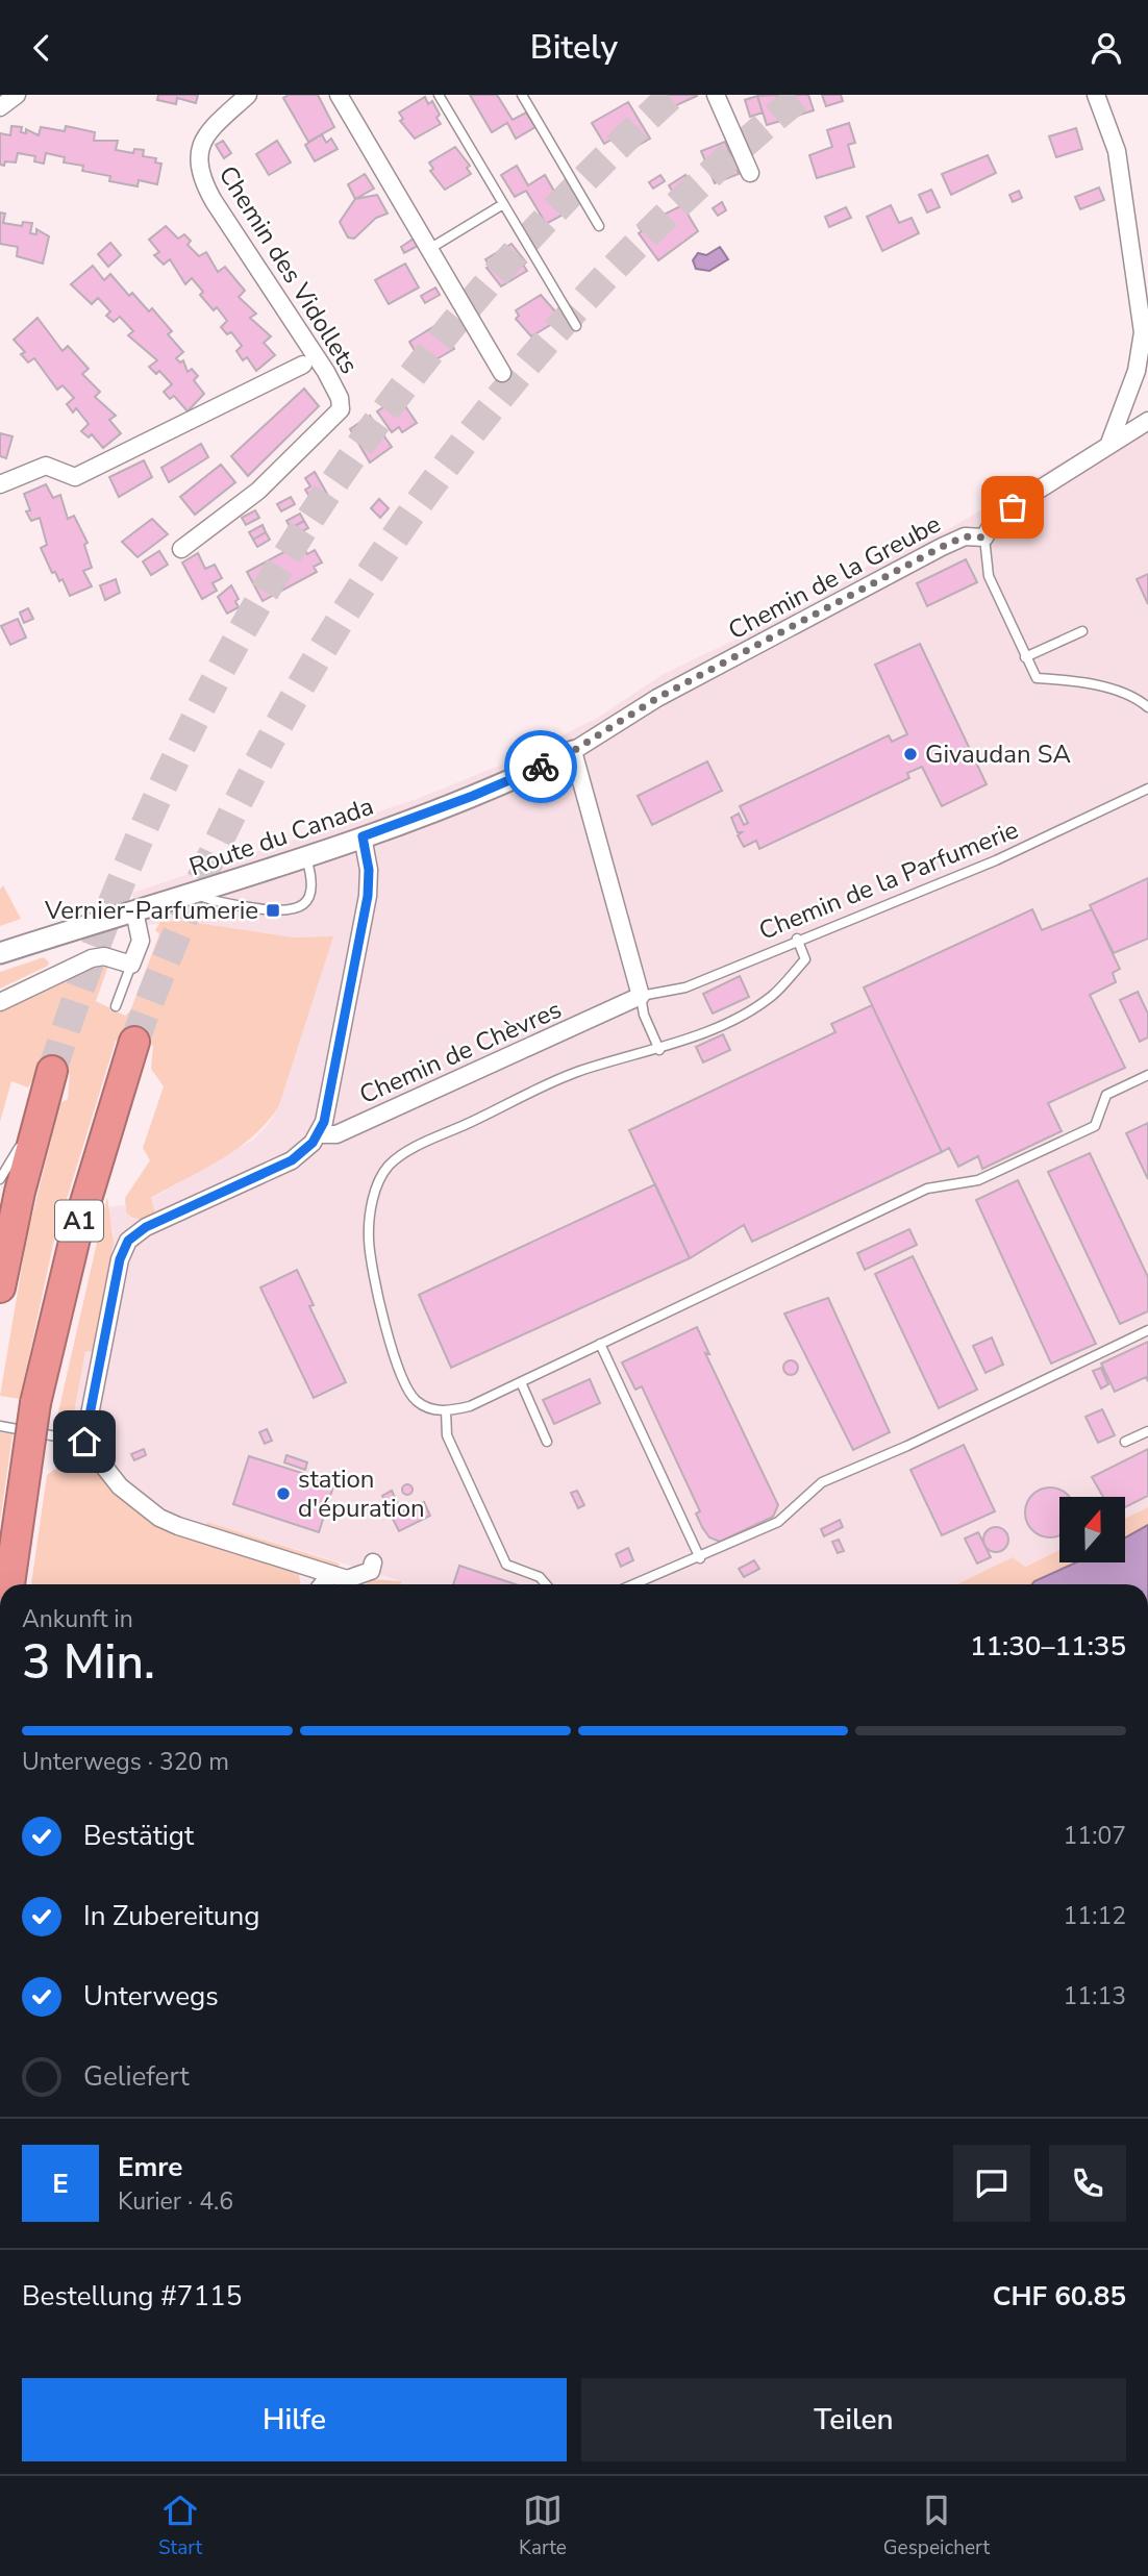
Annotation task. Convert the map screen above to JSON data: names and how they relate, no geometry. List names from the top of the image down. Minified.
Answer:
{"streets":{"highway":["A1"],"street":["Chemin des Vidollets","Chemin de la Greube","Route du Canada","Chemin de Chèvres"],"lane":["Chemin de la Parfumerie"]},"crossings":[["Chemin de la Greube","Route du Canada"],["Chemin de la Parfumerie","Chemin de Chèvres"]],"places":{"other":["Givaudan SA","station d'épuration"],"transit":["Vernier-Parfumerie"]},"north":"top","page":{"header":"Bitely","heading":["3 Min.","Ankunft in","11:30–11:35"],"panel":["Emre","Kurier · 4.6","Bestellung #7115","CHF 60.85"],"bar":"Unterwegs · 320 m","list":[["Bestätigt","11:07"],["In Zubereitung","11:12"],["Unterwegs","11:13"],"Geliefert"],"round":"E","buttons":["Hilfe","Teilen"],"tabs":["Start","Karte","Gespeichert"]}}
